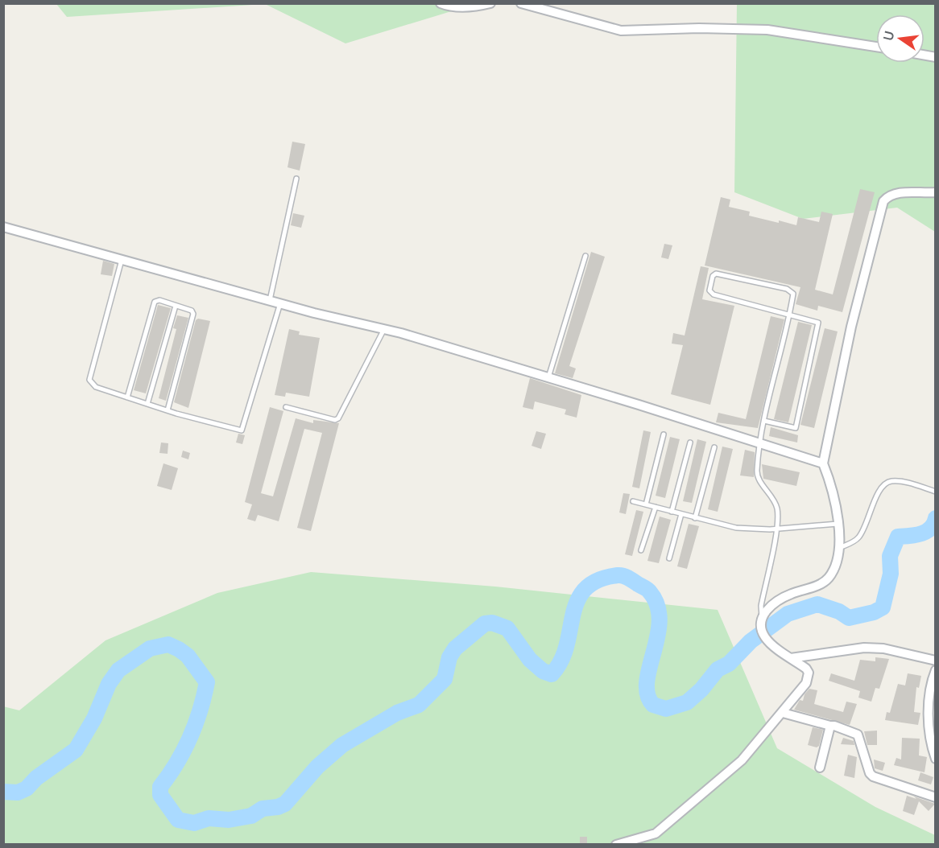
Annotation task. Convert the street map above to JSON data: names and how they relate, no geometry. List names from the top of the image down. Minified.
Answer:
{"north":"left"}
